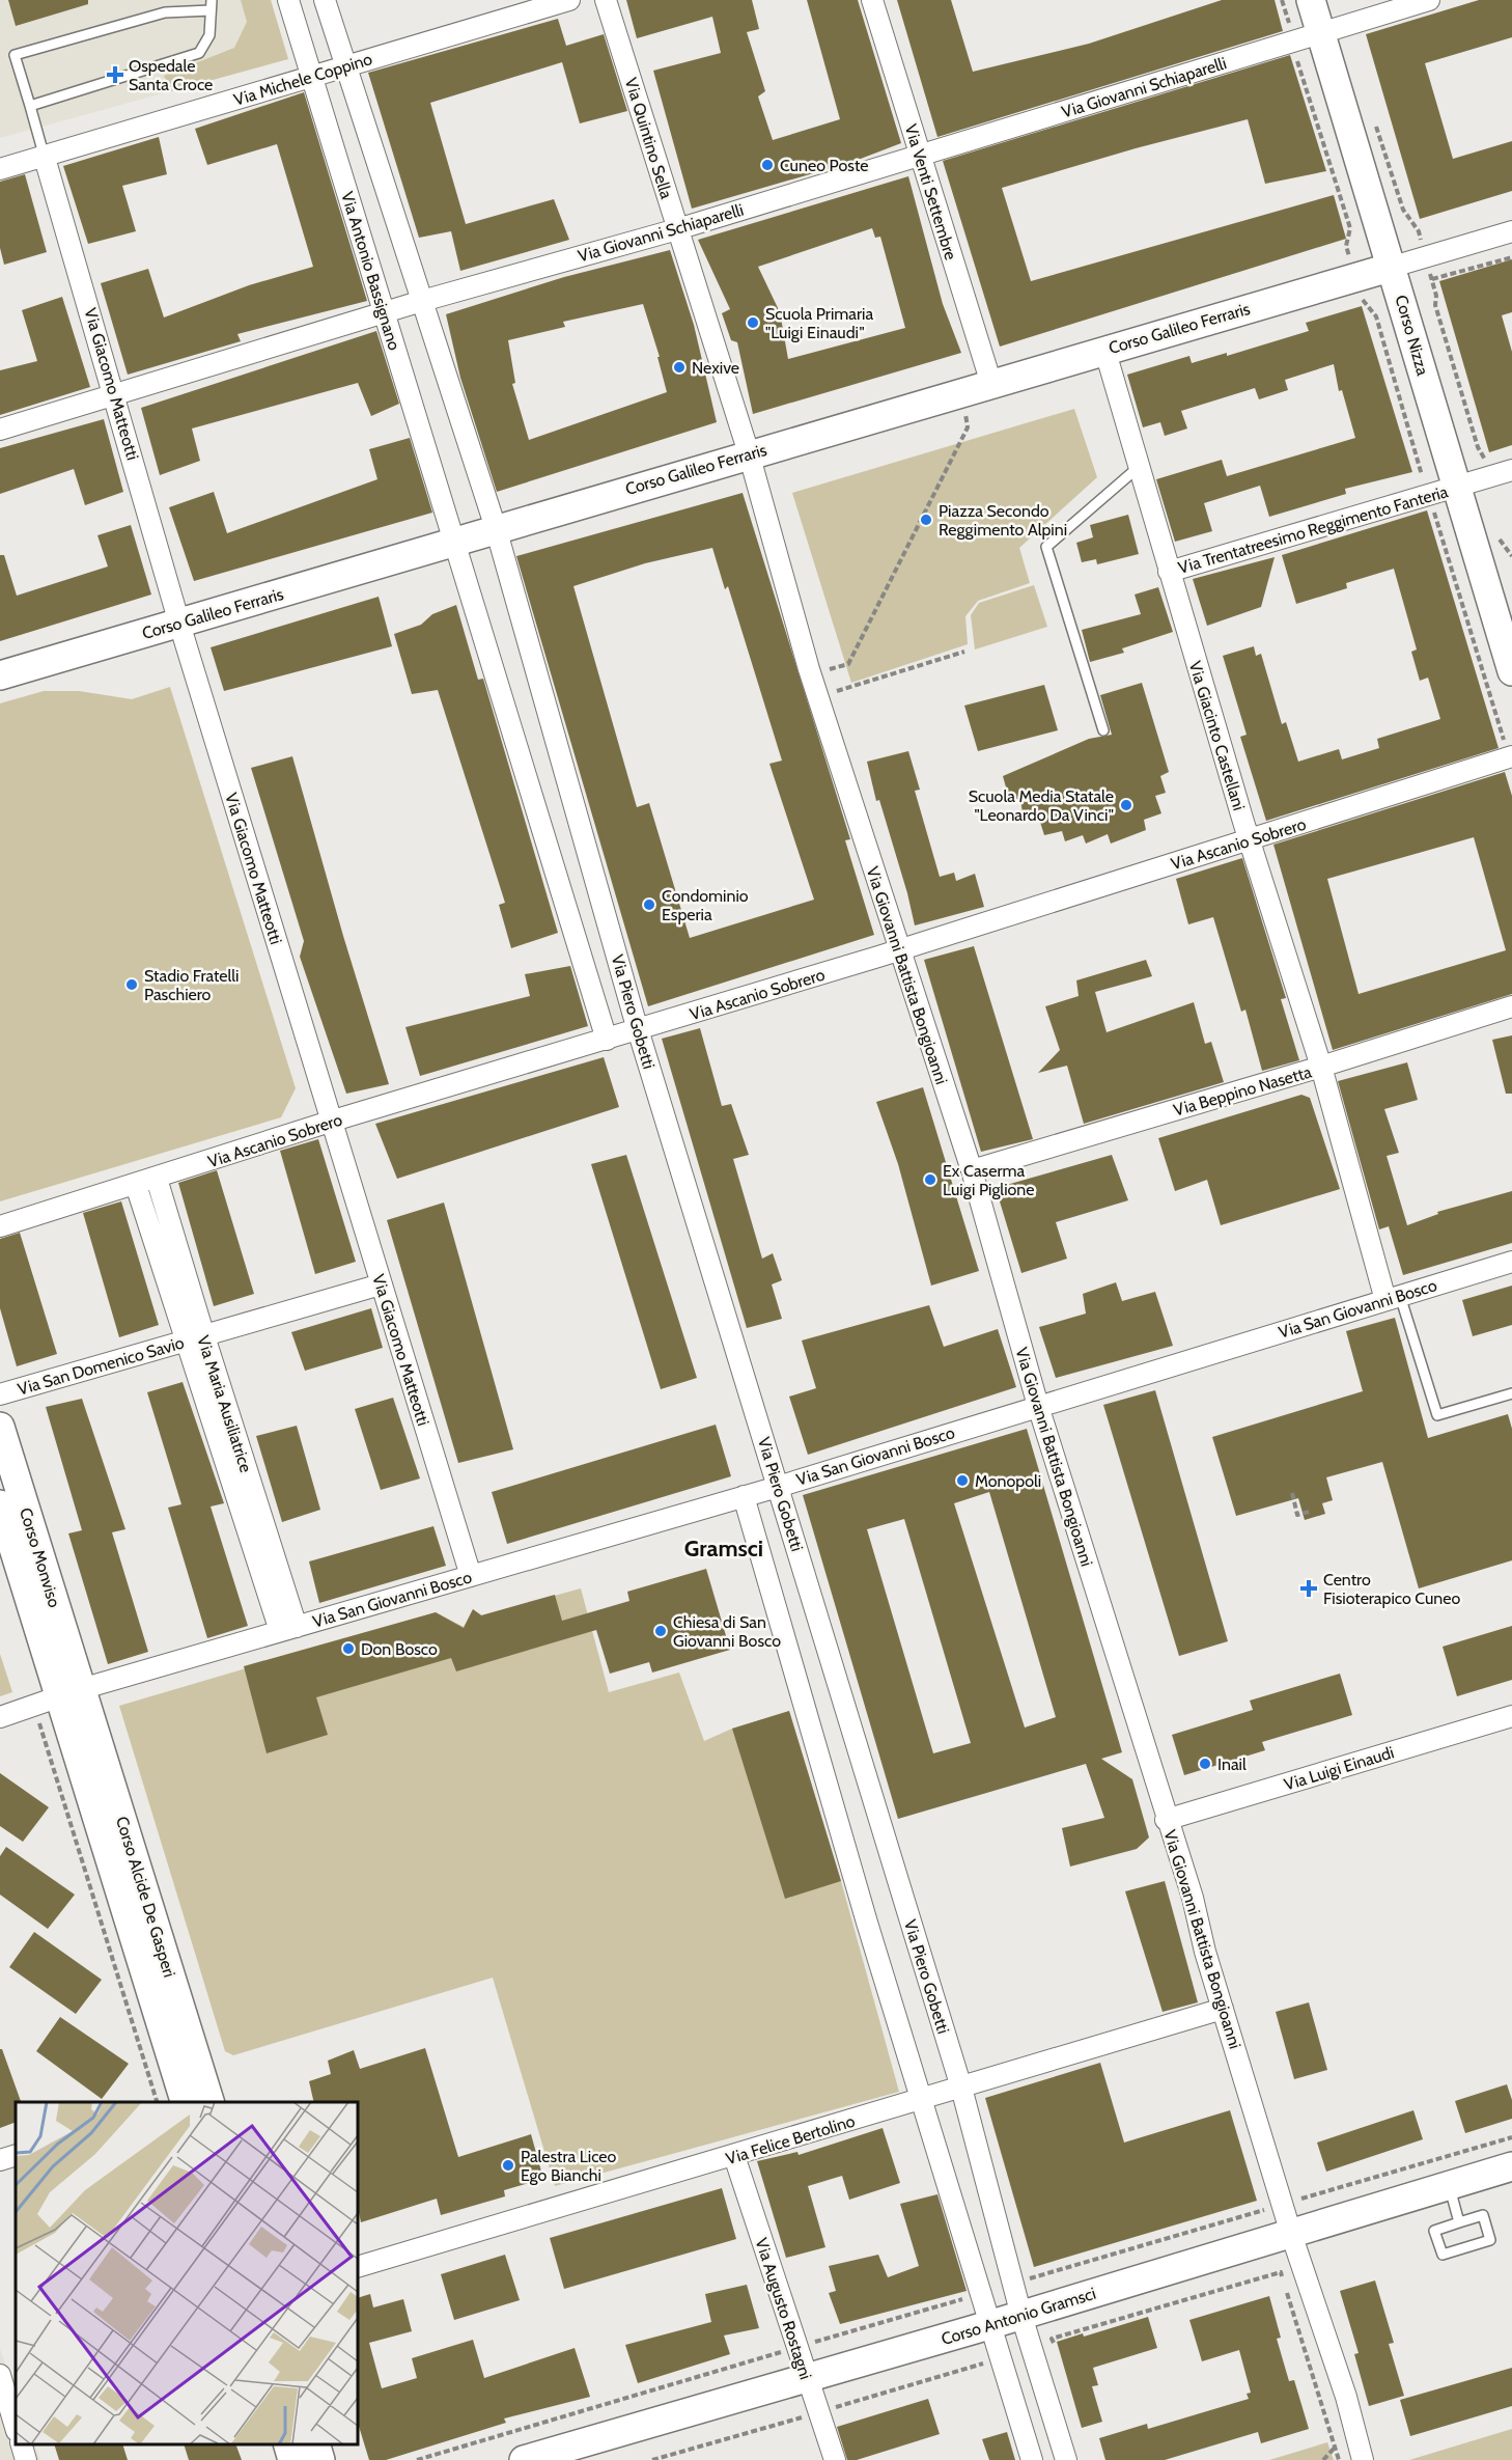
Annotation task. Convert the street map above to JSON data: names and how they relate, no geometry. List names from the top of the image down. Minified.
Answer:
{"streets":{"main road":["Corso Galileo Ferraris","Corso Nizza","Corso Monviso","Corso Alcide De Gasperi","Corso Antonio Gramsci"],"street":["Via Michele Coppino","Via Giovanni Schiaparelli","Via Quintino Sella","Via Venti Settembre","Via Antonio Bassignano","Via Giacomo Matteotti","Via Trentatreesimo Reggimento Fanteria","Via Giacinto Castellani","Via Ascanio Sobrero","Via Giovanni Battista Bongioanni","Via Piero Gobetti","Via Beppino Nasetta","Via San Giovanni Bosco","Via San Domenico Savio","Via Maria Ausiliatrice","Via Luigi Einaudi","Via Felice Bertolino","Via Augusto Rostagni"]},"crossings":[["Via Michele Coppino","Via Antonio Bassignano"],["Via Michele Coppino","Via Giacomo Matteotti"],["Via Giovanni Schiaparelli","Via Quintino Sella"],["Via Giovanni Schiaparelli","Via Venti Settembre"],["Via Giovanni Schiaparelli","Via Antonio Bassignano"],["Via Giovanni Schiaparelli","Corso Nizza"],["Via Giovanni Schiaparelli","Via Giacomo Matteotti"],["Via Quintino Sella","Corso Galileo Ferraris"],["Via Quintino Sella","Via Giovanni Battista Bongioanni"],["Via Venti Settembre","Corso Galileo Ferraris"],["Via Antonio Bassignano","Corso Galileo Ferraris"],["Via Antonio Bassignano","Via Piero Gobetti"],["Corso Galileo Ferraris","Corso Nizza"],["Corso Galileo Ferraris","Via Giacomo Matteotti"],["Corso Galileo Ferraris","Via Giacinto Castellani"],["Corso Galileo Ferraris","Via Giovanni Battista Bongioanni"],["Corso Galileo Ferraris","Via Piero Gobetti"],["Corso Nizza","Via Trentatreesimo Reggimento Fanteria"],["Via Giacomo Matteotti","Via Ascanio Sobrero"],["Via Giacomo Matteotti","Via San Giovanni Bosco"],["Via Giacomo Matteotti","Via San Domenico Savio"],["Via Trentatreesimo Reggimento Fanteria","Via Giacinto Castellani"],["Via Giacinto Castellani","Via Ascanio Sobrero"],["Via Giacinto Castellani","Via Beppino Nasetta"],["Via Giacinto Castellani","Via San Giovanni Bosco"],["Via Ascanio Sobrero","Via Giovanni Battista Bongioanni"],["Via Ascanio Sobrero","Via Piero Gobetti"],["Via Ascanio Sobrero","Via Maria Ausiliatrice"],["Via Giovanni Battista Bongioanni","Via Beppino Nasetta"],["Via Giovanni Battista Bongioanni","Via San Giovanni Bosco"],["Via Giovanni Battista Bongioanni","Via Luigi Einaudi"],["Via Giovanni Battista Bongioanni","Via Felice Bertolino"],["Via Giovanni Battista Bongioanni","Corso Antonio Gramsci"],["Via Piero Gobetti","Via San Giovanni Bosco"],["Via Piero Gobetti","Via Felice Bertolino"],["Via Piero Gobetti","Corso Antonio Gramsci"],["Via San Giovanni Bosco","Via Maria Ausiliatrice"],["Via San Giovanni Bosco","Corso Monviso"],["Via San Giovanni Bosco","Corso Alcide De Gasperi"],["Via San Domenico Savio","Via Maria Ausiliatrice"],["Corso Monviso","Corso Alcide De Gasperi"],["Via Felice Bertolino","Via Augusto Rostagni"],["Via Augusto Rostagni","Corso Antonio Gramsci"]],"districts":["Gramsci"],"places":{"health":["Ospedale Santa Croce","Centro Fisioterapico Cuneo"],"other":["Cuneo Poste","Scuola Primaria \"Luigi Einaudi\"","Nexive","Piazza Secondo Reggimento Alpini","Scuola Media Statale \"Leonardo Da Vinci\"","Condominio Esperia","Stadio Fratelli Paschiero","Ex Caserma Luigi Piglione","Monopoli","Chiesa di San Giovanni Bosco","Don Bosco","Inail","Palestra Liceo Ego Bianchi"]}}
